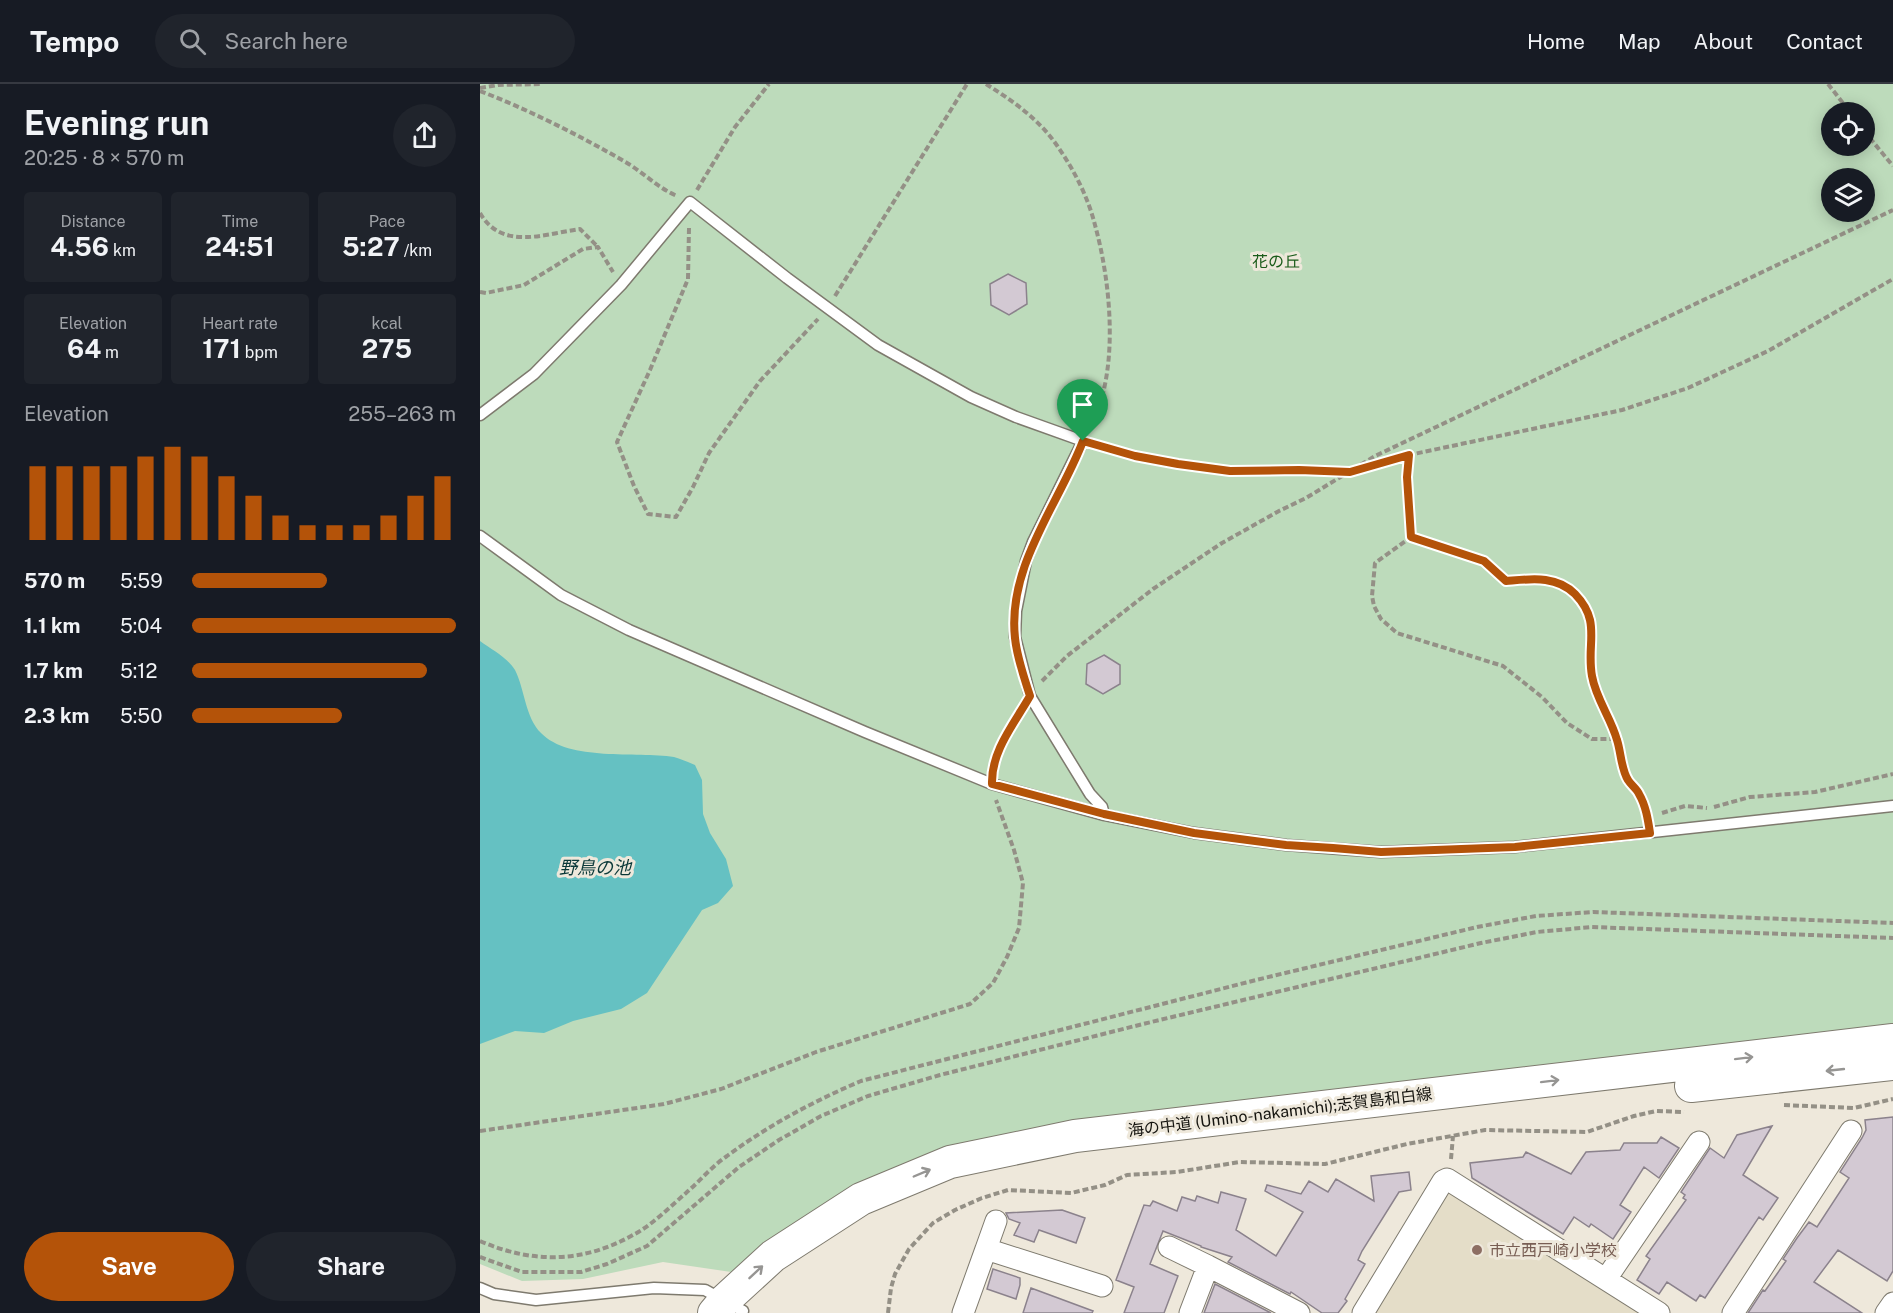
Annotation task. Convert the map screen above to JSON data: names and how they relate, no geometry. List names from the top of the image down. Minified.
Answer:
{"streets":{"main road":["海の中道 (Umino-nakamichi);志賀島和白線"]},"water":["野鳥の池"],"parks":["花の丘"],"places":["市立西戸崎小学校"],"page":{"header":"Tempo","search":"Search here","nav":["Home","Map","About","Contact"],"heading":["Evening run","20:25 · 8 × 570 m"],"stats":[["Distance","4.56 km"],["Time","24:51"],["Pace","5:27 /km"],["Elevation","64 m"],["Heart rate","171 bpm"],["kcal","275"]],"chart":["Elevation","255–263 m"],"list":[{"name":"570 m","note":"5:59"},{"name":"1.1 km","note":"5:04"},{"name":"1.7 km","note":"5:12"},{"name":"2.3 km","note":"5:50"}],"buttons":["Save","Share"]}}
